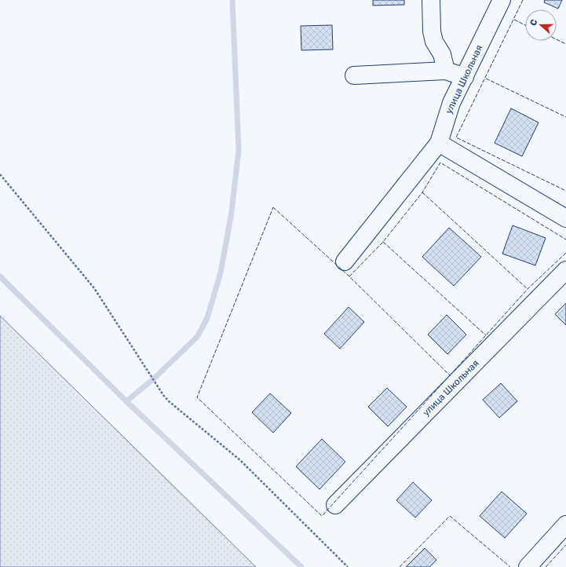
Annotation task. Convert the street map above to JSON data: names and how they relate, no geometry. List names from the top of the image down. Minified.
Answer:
{"streets":{"street":["улица Школьная"]},"north":"left"}
